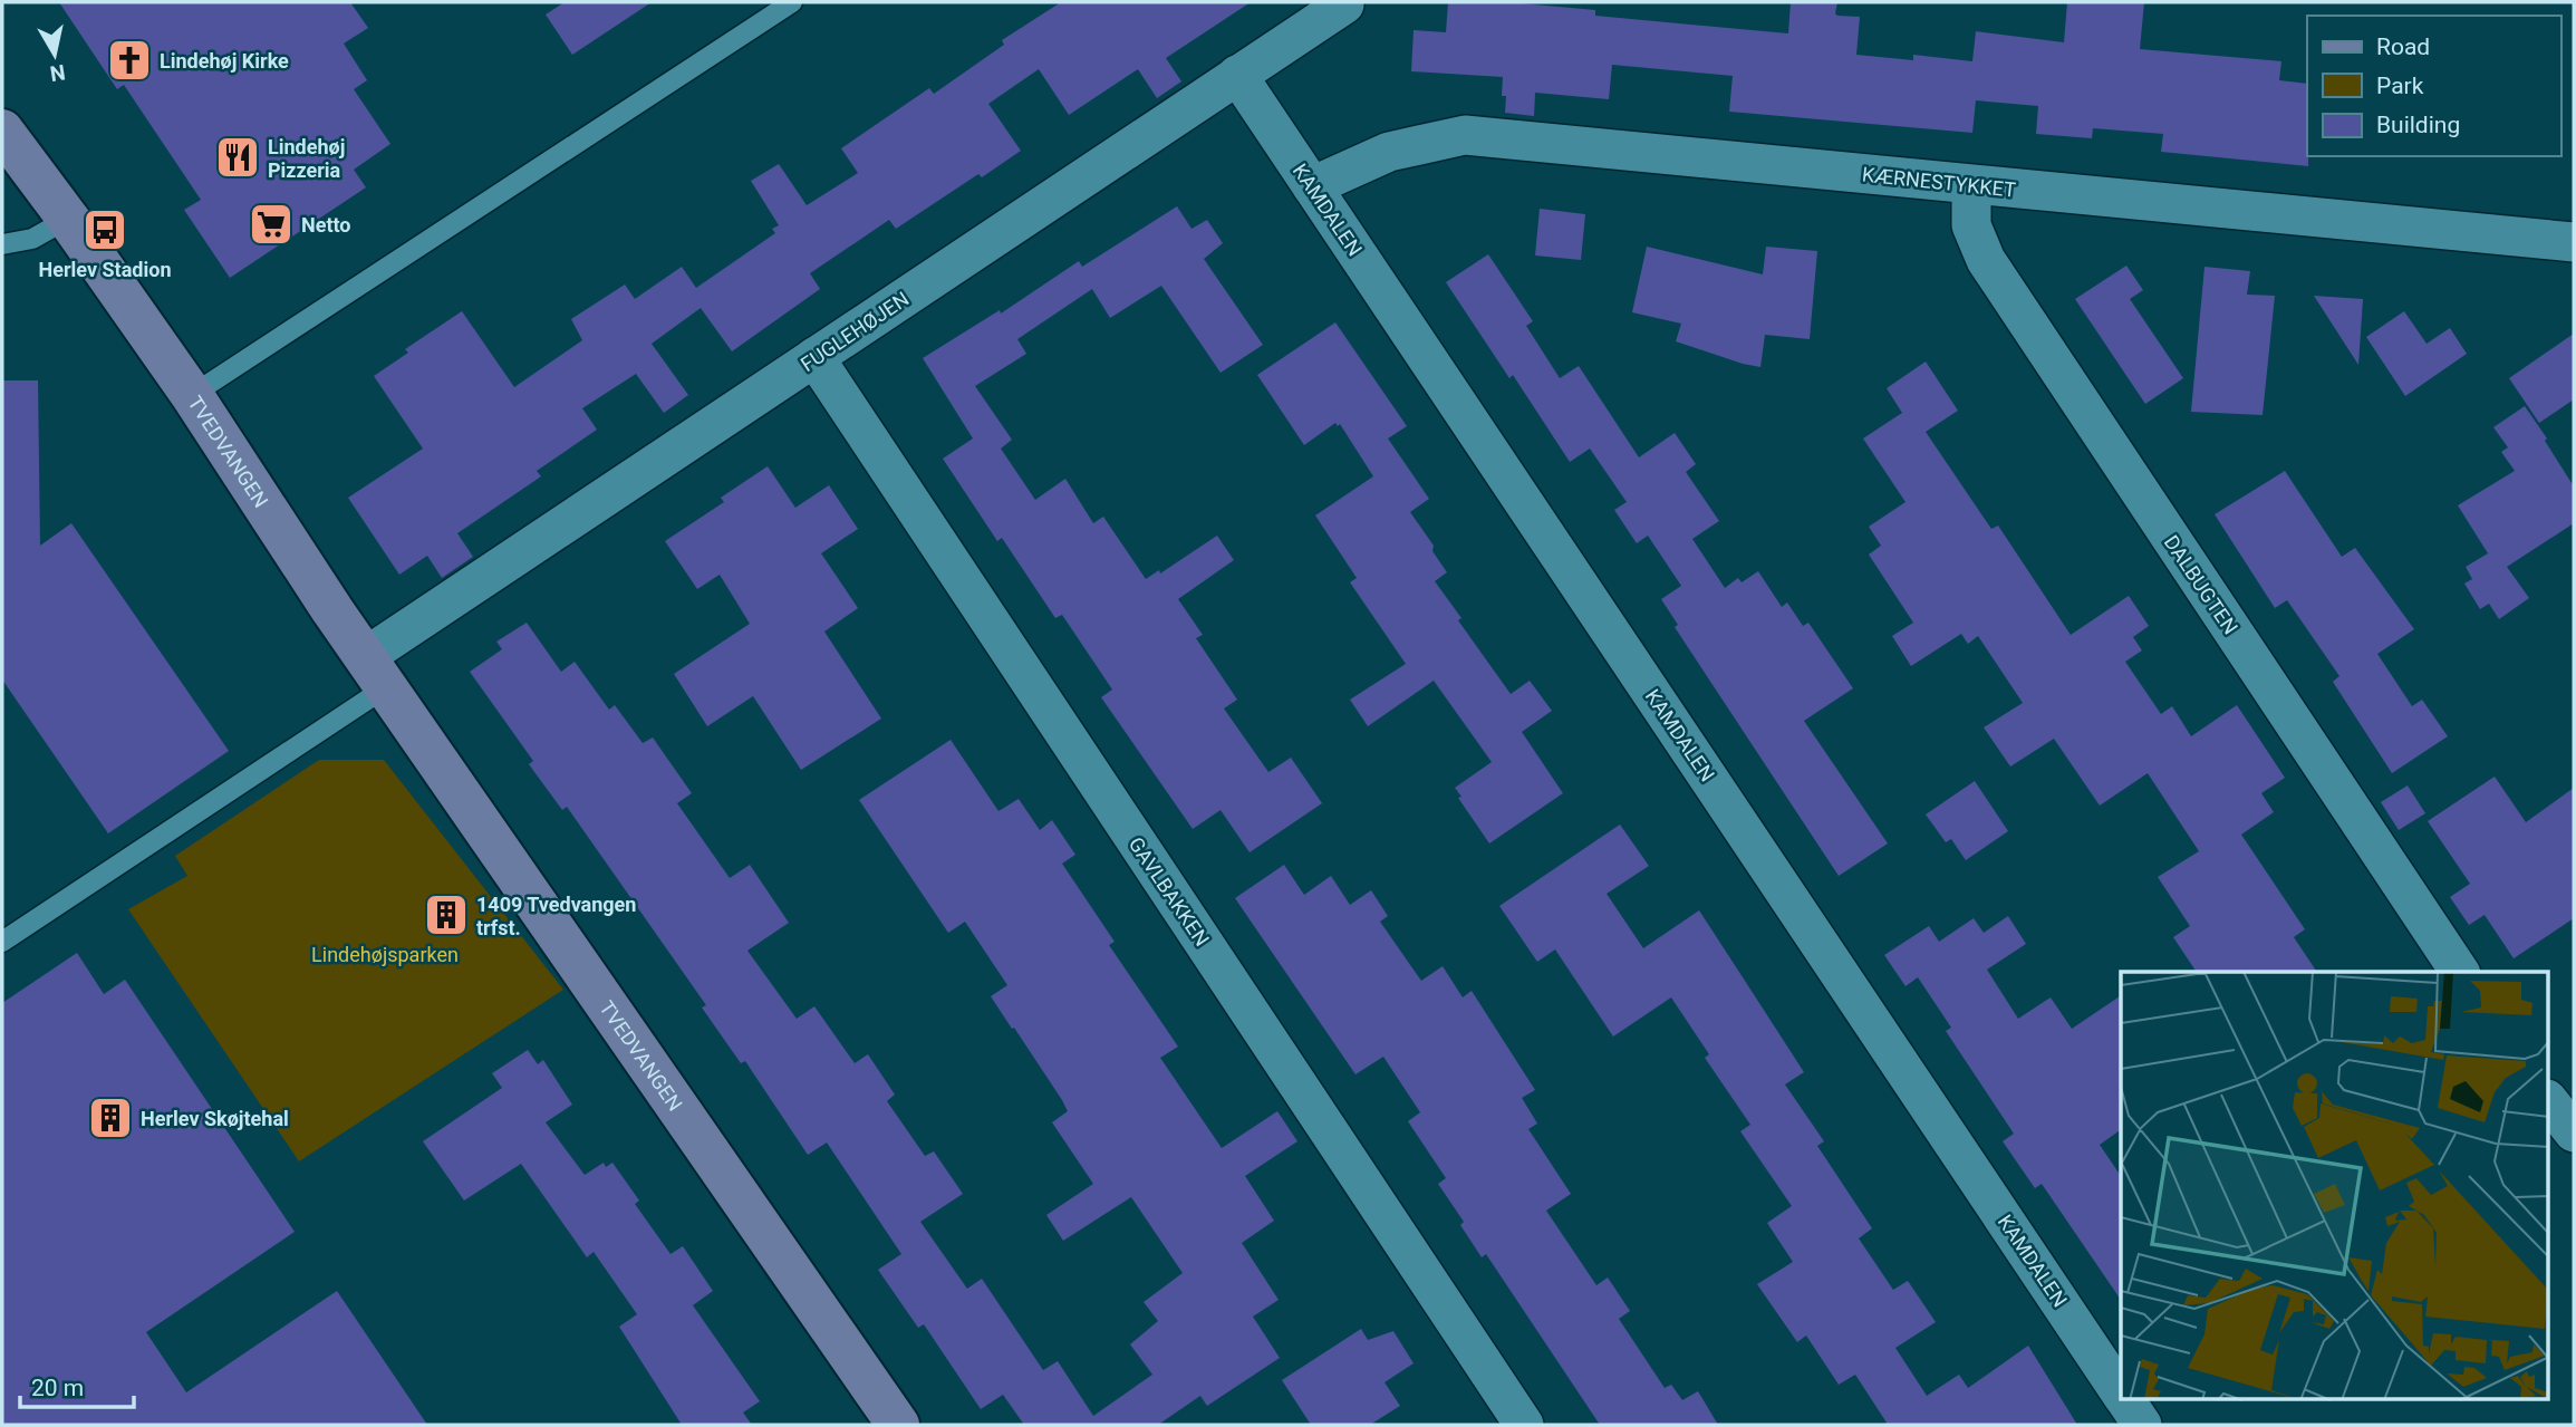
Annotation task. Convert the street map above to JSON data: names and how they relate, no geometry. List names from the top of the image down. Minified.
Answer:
{"streets":{"street":["KÆRNESTYKKET","KAMDALEN","FUGLEHØJEN","TVEDVANGEN","DALBUGTEN","GAVLBAKKEN"]},"crossings":[["KÆRNESTYKKET","KAMDALEN"],["KÆRNESTYKKET","DALBUGTEN"],["KAMDALEN","FUGLEHØJEN"],["FUGLEHØJEN","TVEDVANGEN"],["FUGLEHØJEN","GAVLBAKKEN"]],"parks":["Lindehøjsparken"],"places":{"church":["Lindehøj Kirke"],"restaurant":["Lindehøj Pizzeria"],"supermarket":["Netto"],"bus stop":["Herlev Stadion"],"building":["1409 Tvedvangen trfst.","Herlev Skøjtehal"]},"legend":["Road","Park","Building"],"scale_bar":"20 m","north":"bottom"}
